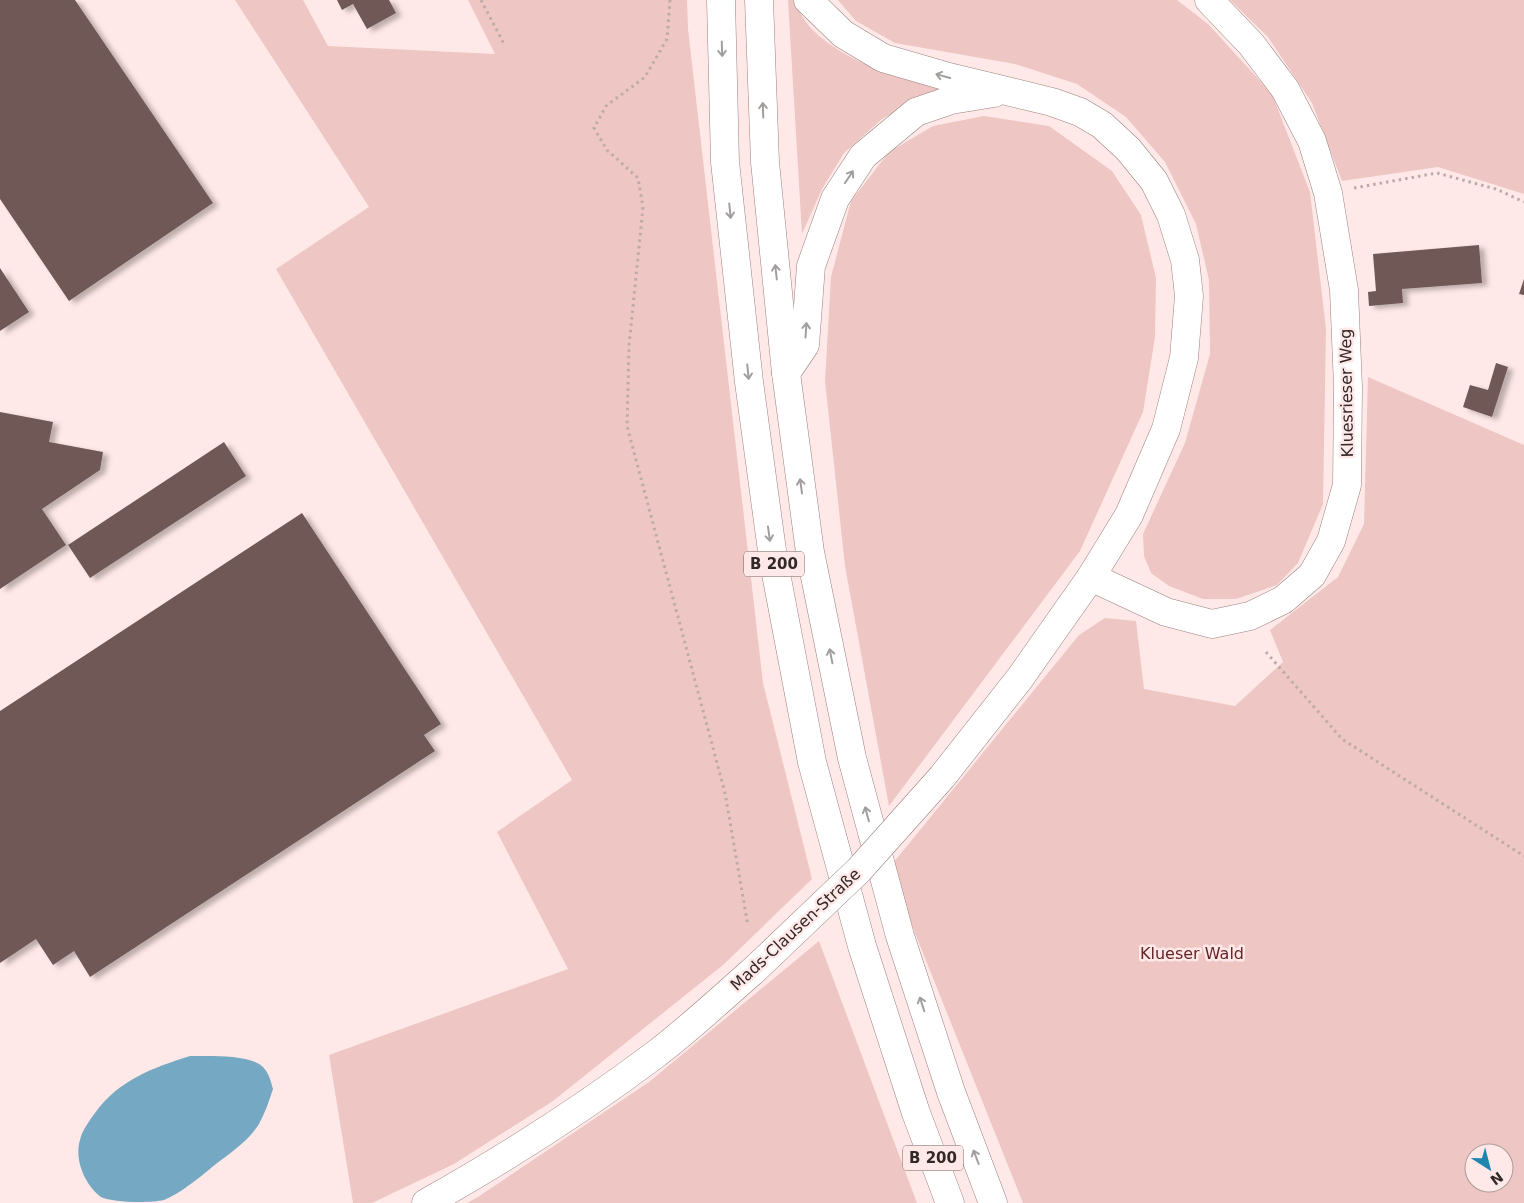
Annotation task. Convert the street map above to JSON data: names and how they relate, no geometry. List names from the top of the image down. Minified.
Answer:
{"streets":{"main road":["Kluesrieser Weg","B 200","Mads-Clausen-Straße"]},"crossings":[["Kluesrieser Weg","Mads-Clausen-Straße"]],"parks":["Klueser Wald"],"north":"bottom right"}
